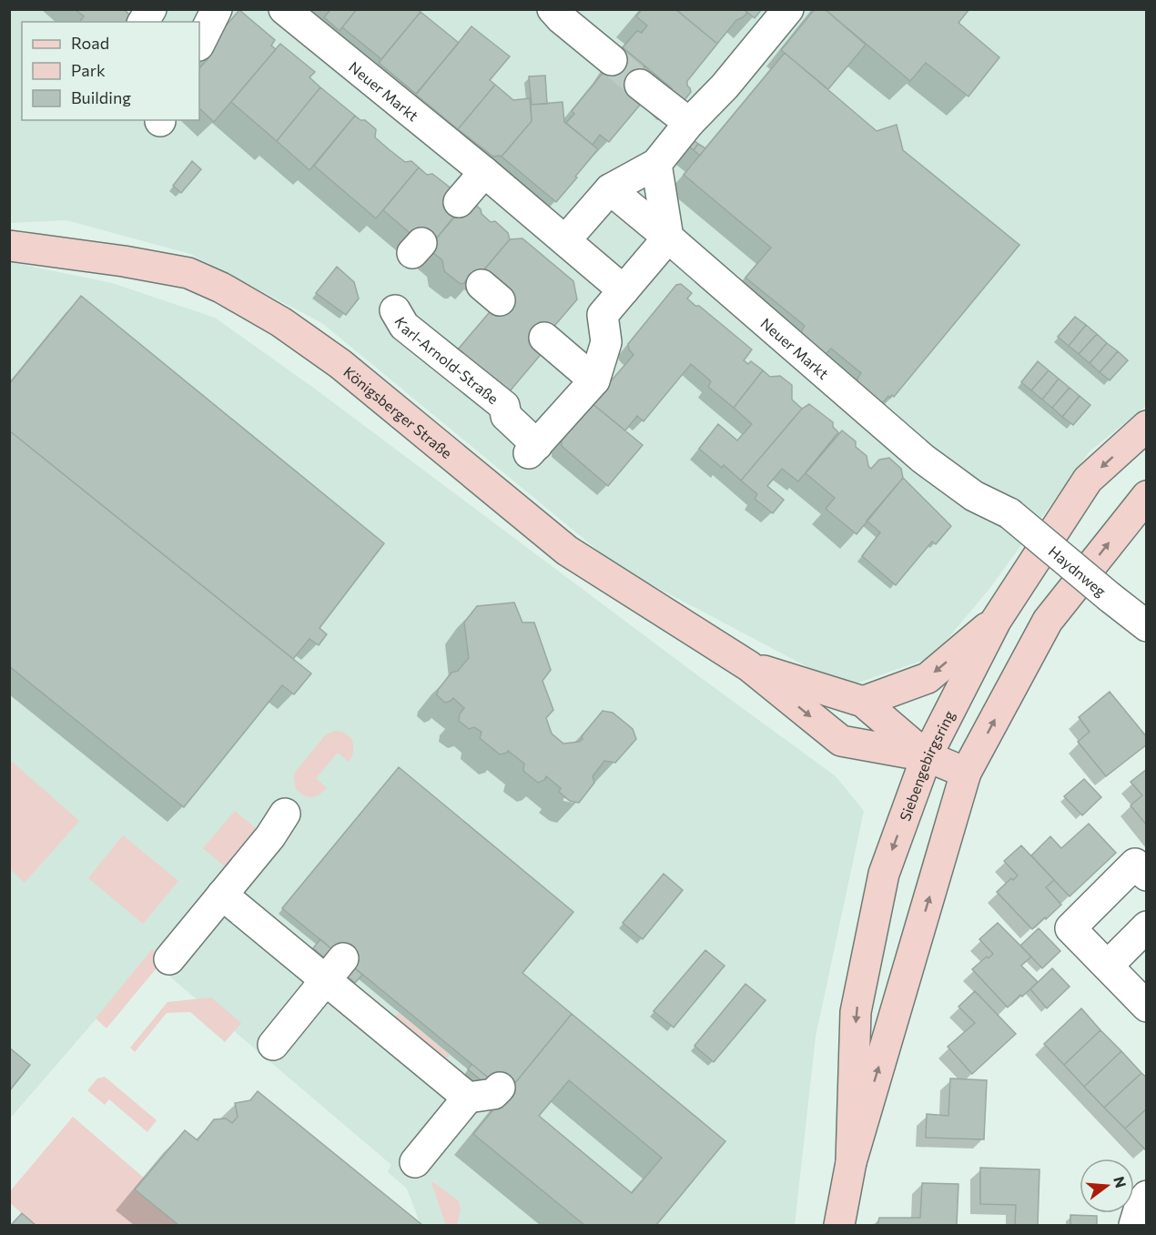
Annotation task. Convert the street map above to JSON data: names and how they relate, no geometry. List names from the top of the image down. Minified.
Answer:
{"streets":{"street":["Neuer Markt","Karl-Arnold-Straße","Königsberger Straße","Haydnweg","Siebengebirgsring"]},"crossings":[["Neuer Markt","Haydnweg"],["Königsberger Straße","Siebengebirgsring"]],"legend":["Road","Park","Building"],"north":"right"}
